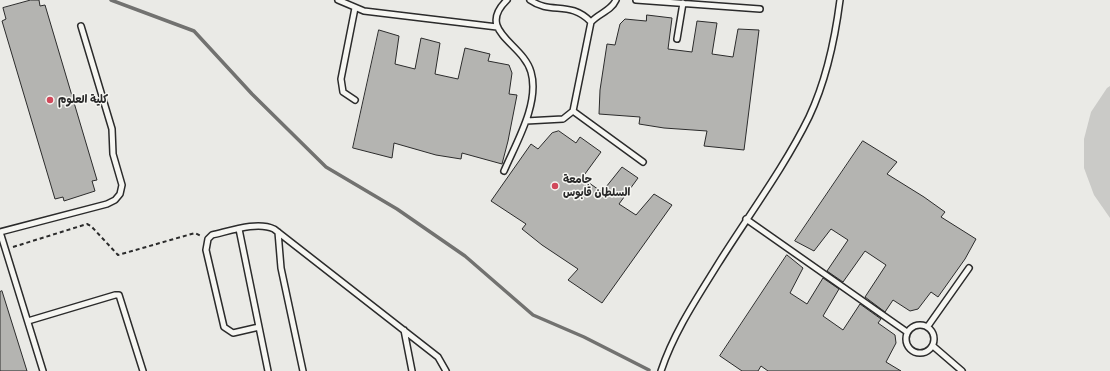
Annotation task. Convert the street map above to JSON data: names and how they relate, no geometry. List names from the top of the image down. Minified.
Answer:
{"places":["كلية العلوم","جامعة السلطان قابوس"]}
